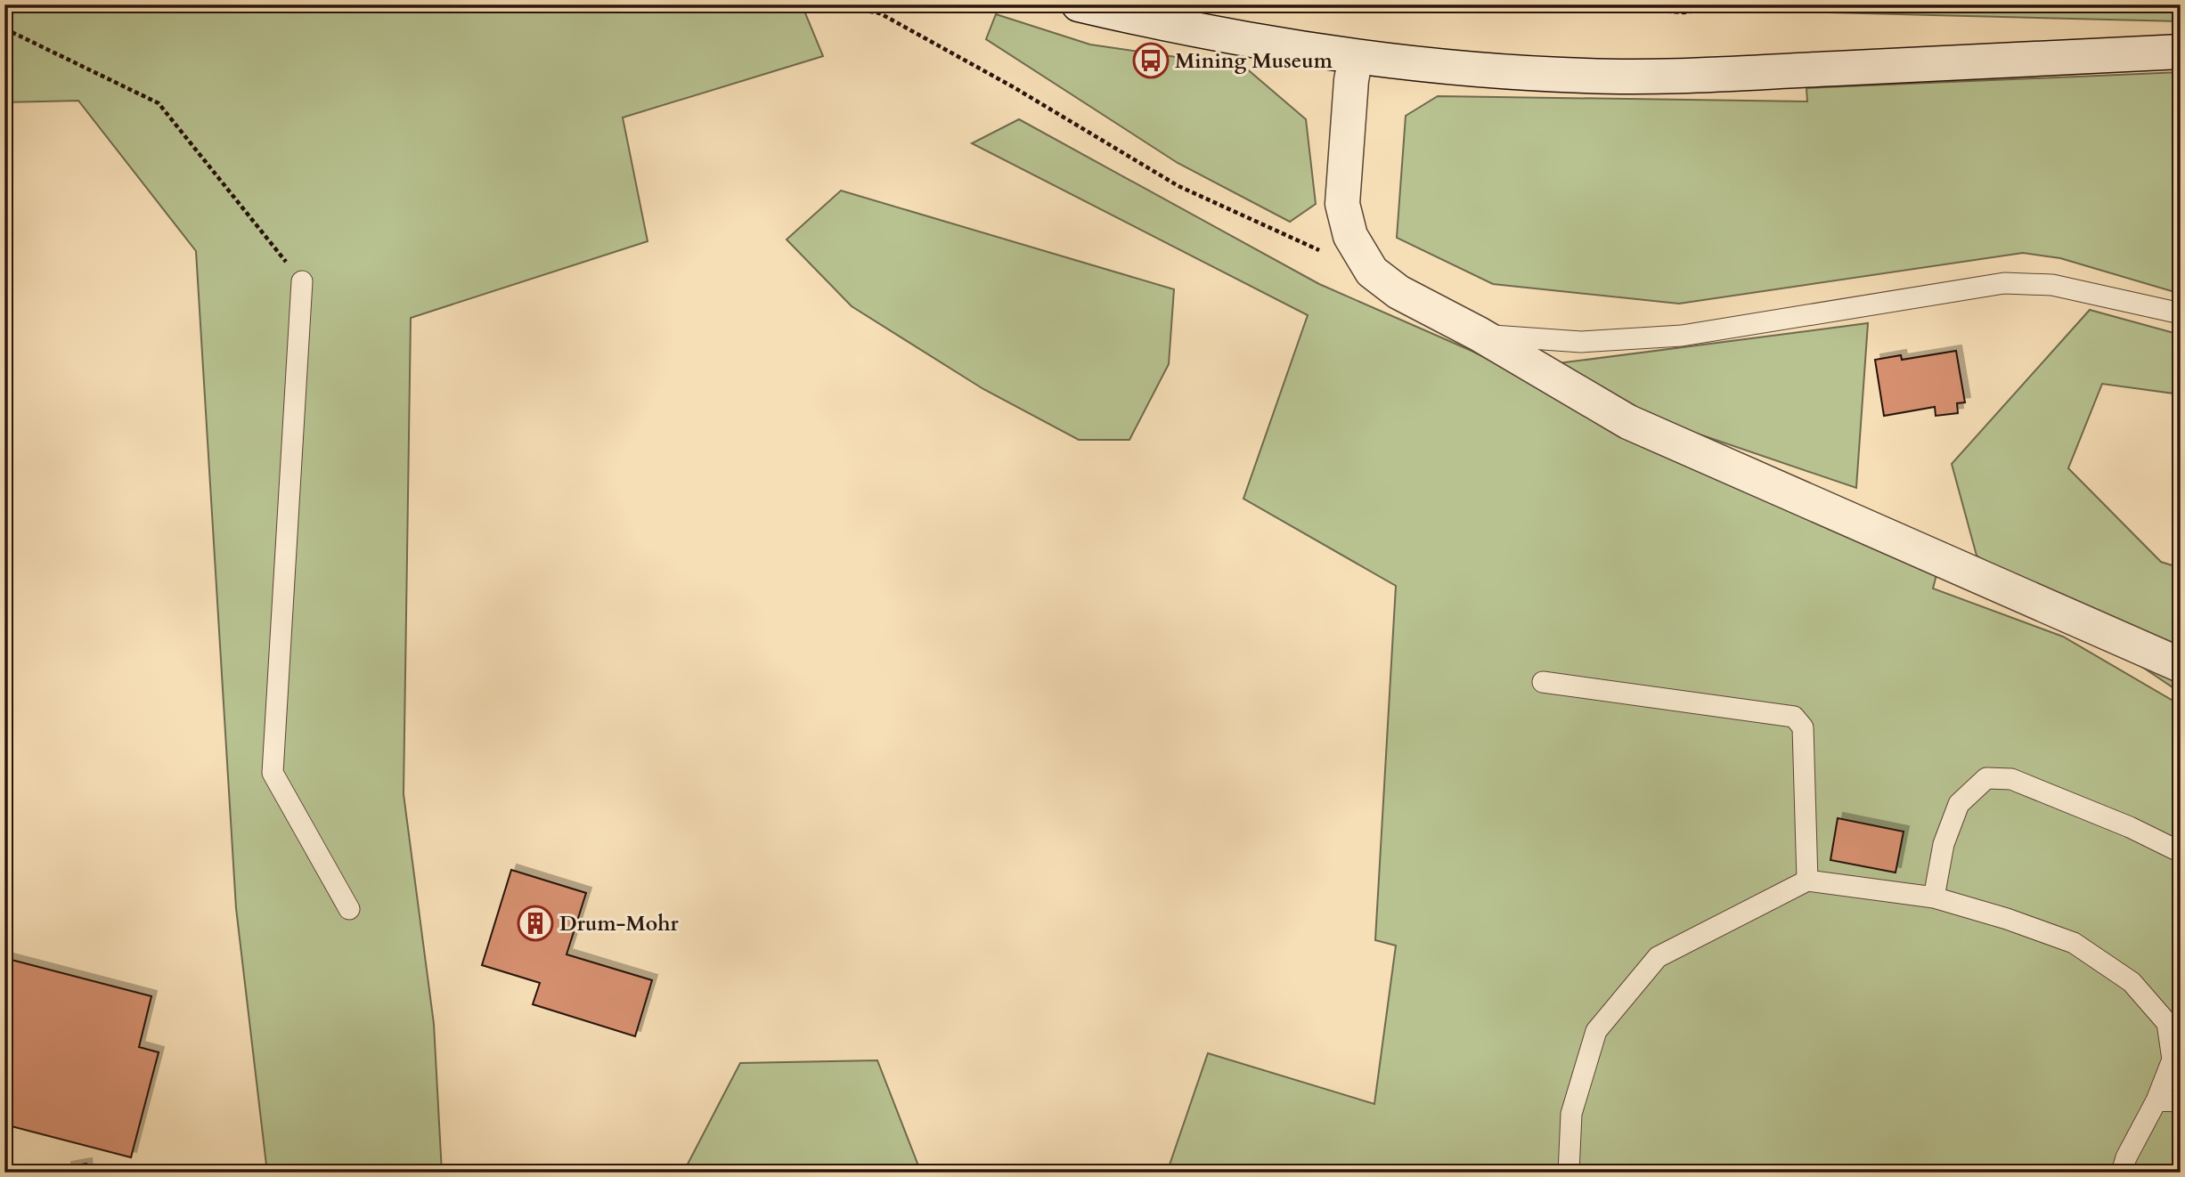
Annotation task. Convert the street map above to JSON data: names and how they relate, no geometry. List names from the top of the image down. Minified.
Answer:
{"places":{"bus stop":["Mining Museum"],"building":["Drum-Mohr"]}}
